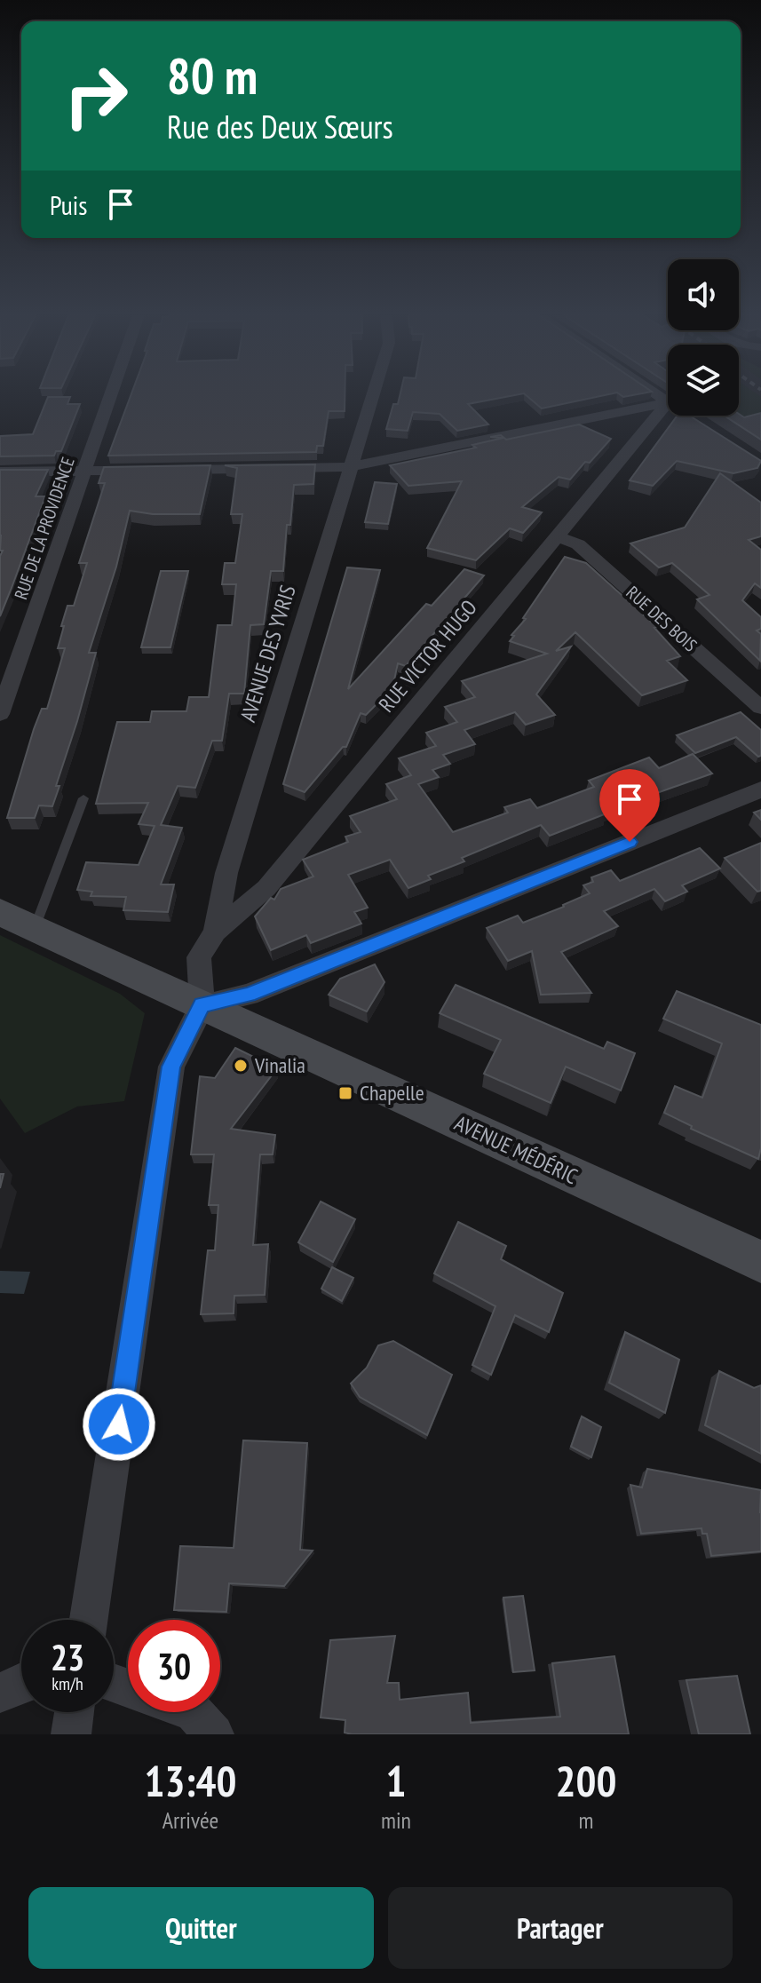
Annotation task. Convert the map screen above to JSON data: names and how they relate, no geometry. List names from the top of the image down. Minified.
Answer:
{"streets":{"main road":["AVENUE MÉDÉRIC"],"street":["RUE DE LA PROVIDENCE","RUE DES BOIS","AVENUE DES YVRIS","RUE VICTOR HUGO"]},"crossings":[["RUE DES BOIS","RUE VICTOR HUGO"],["AVENUE DES YVRIS","RUE VICTOR HUGO"],["AVENUE DES YVRIS","AVENUE MÉDÉRIC"]],"places":{"other":["Vinalia"],"transit":["Chapelle"]},"page":{"turn":["80 m","Rue des Deux Sœurs"],"then":"Puis","speed":"23 km/h","limit":"30","eta":["13:40","Arrivée","1","min","200","m"],"buttons":["Quitter","Partager"]}}
